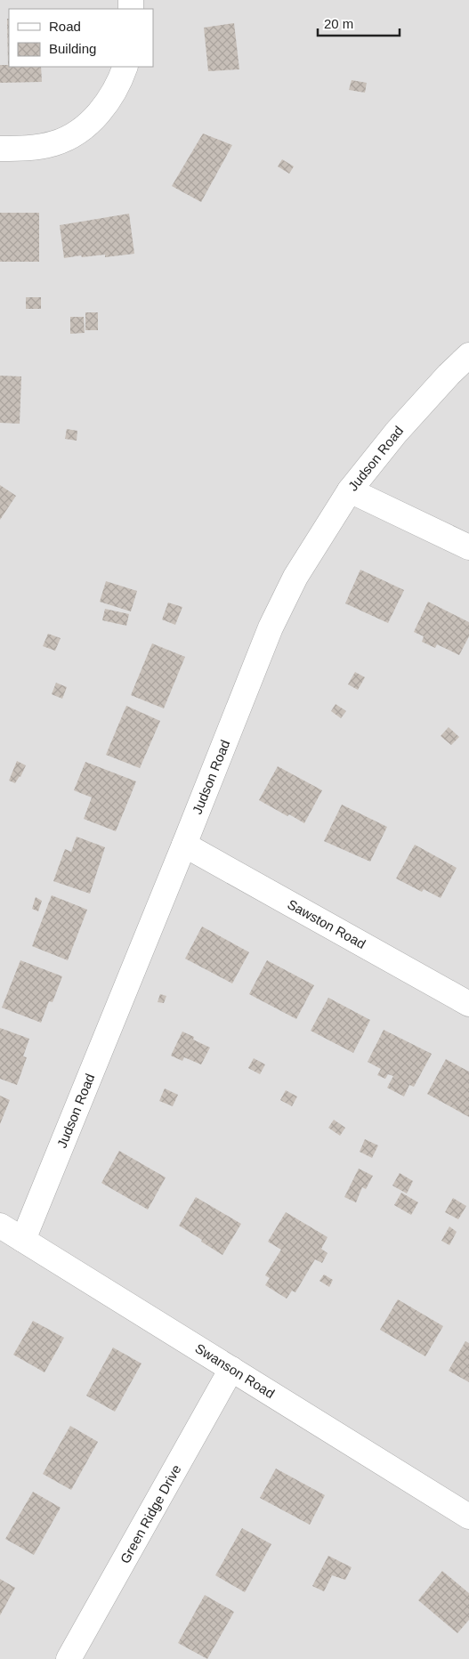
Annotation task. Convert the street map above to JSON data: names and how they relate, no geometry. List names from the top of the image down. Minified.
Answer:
{"streets":{"street":["Judson Road","Sawston Road","Swanson Road","Green Ridge Drive"]},"crossings":[["Judson Road","Sawston Road"],["Judson Road","Swanson Road"],["Swanson Road","Green Ridge Drive"]],"legend":["Road","Building"],"scale_bar":"20 m"}
